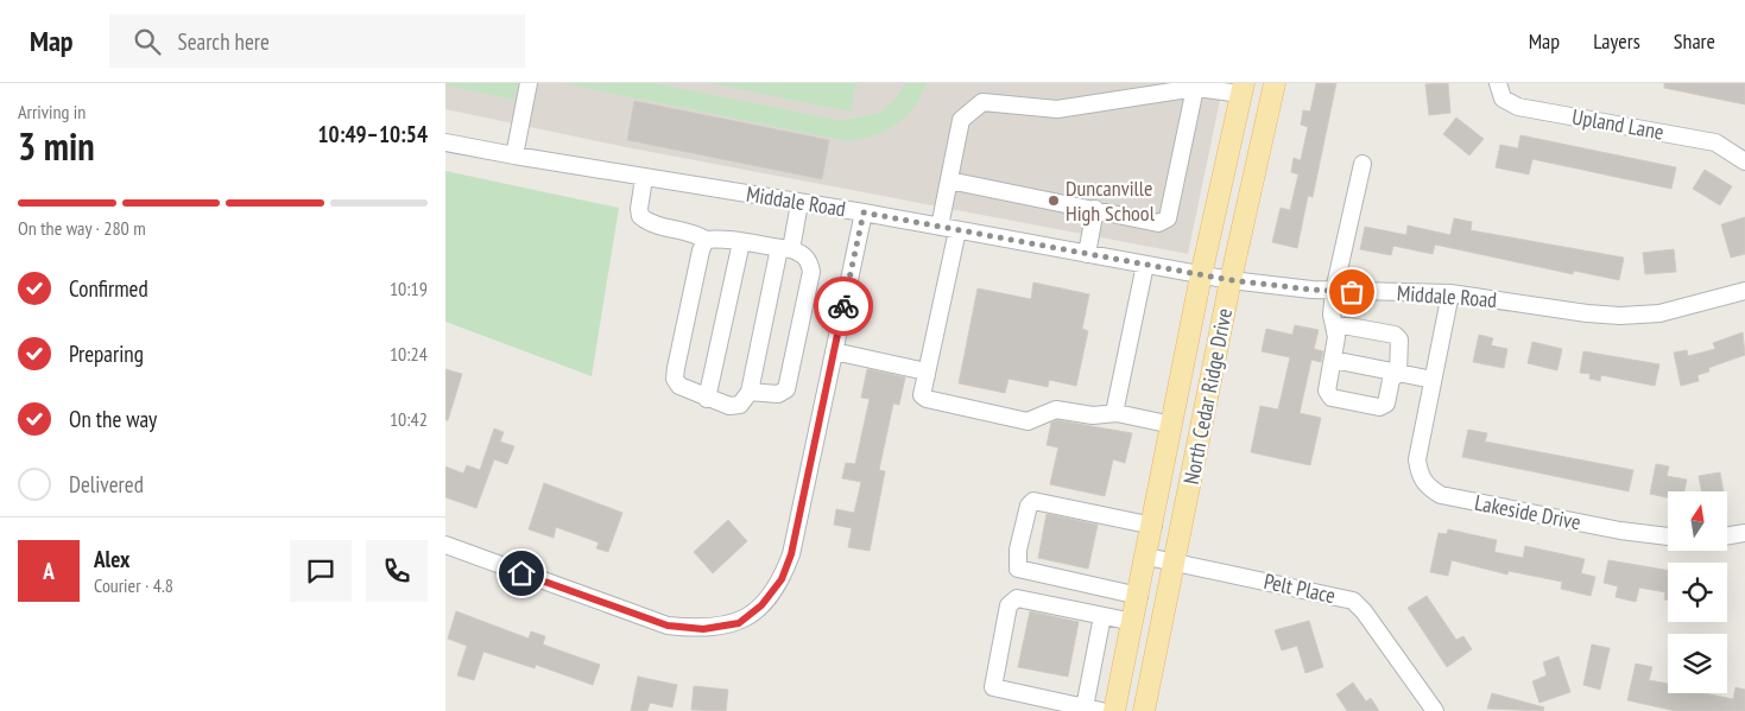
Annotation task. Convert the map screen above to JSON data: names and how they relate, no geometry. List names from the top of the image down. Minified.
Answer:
{"streets":{"main road":["North Cedar Ridge Drive"],"street":["Upland Lane","Middale Road","Lakeside Drive","Pelt Place"]},"crossings":[["Middale Road","North Cedar Ridge Drive"],["Middale Road","Lakeside Drive"],["North Cedar Ridge Drive","Pelt Place"]],"places":["Duncanville High School"],"north":"top","page":{"header":"Map","search":"Search here","nav":["Map","Layers","Share"],"heading":["3 min","Arriving in","10:49–10:54"],"panel":["Alex","Courier · 4.8"],"bar":"On the way · 280 m","list":[["Confirmed","10:19"],["Preparing","10:24"],["On the way","10:42"],"Delivered"],"round":"A"}}
